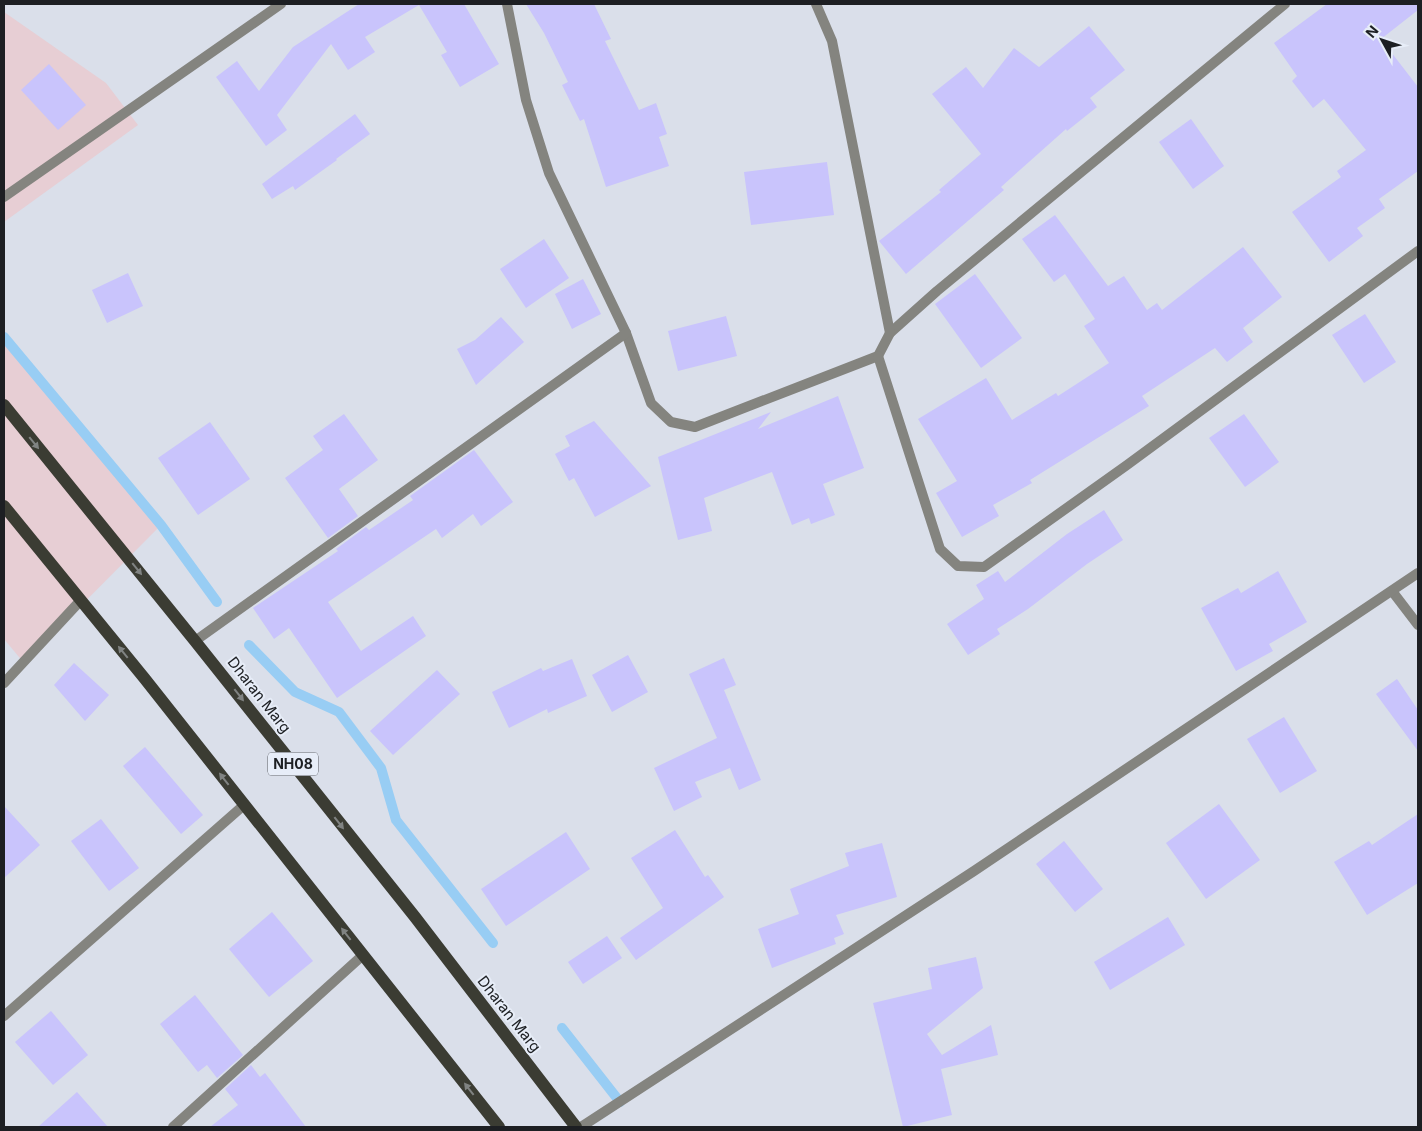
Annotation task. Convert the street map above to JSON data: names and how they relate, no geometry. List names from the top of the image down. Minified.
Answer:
{"streets":{"main road":["Dharan Marg","NH08"]},"north":"top left"}
